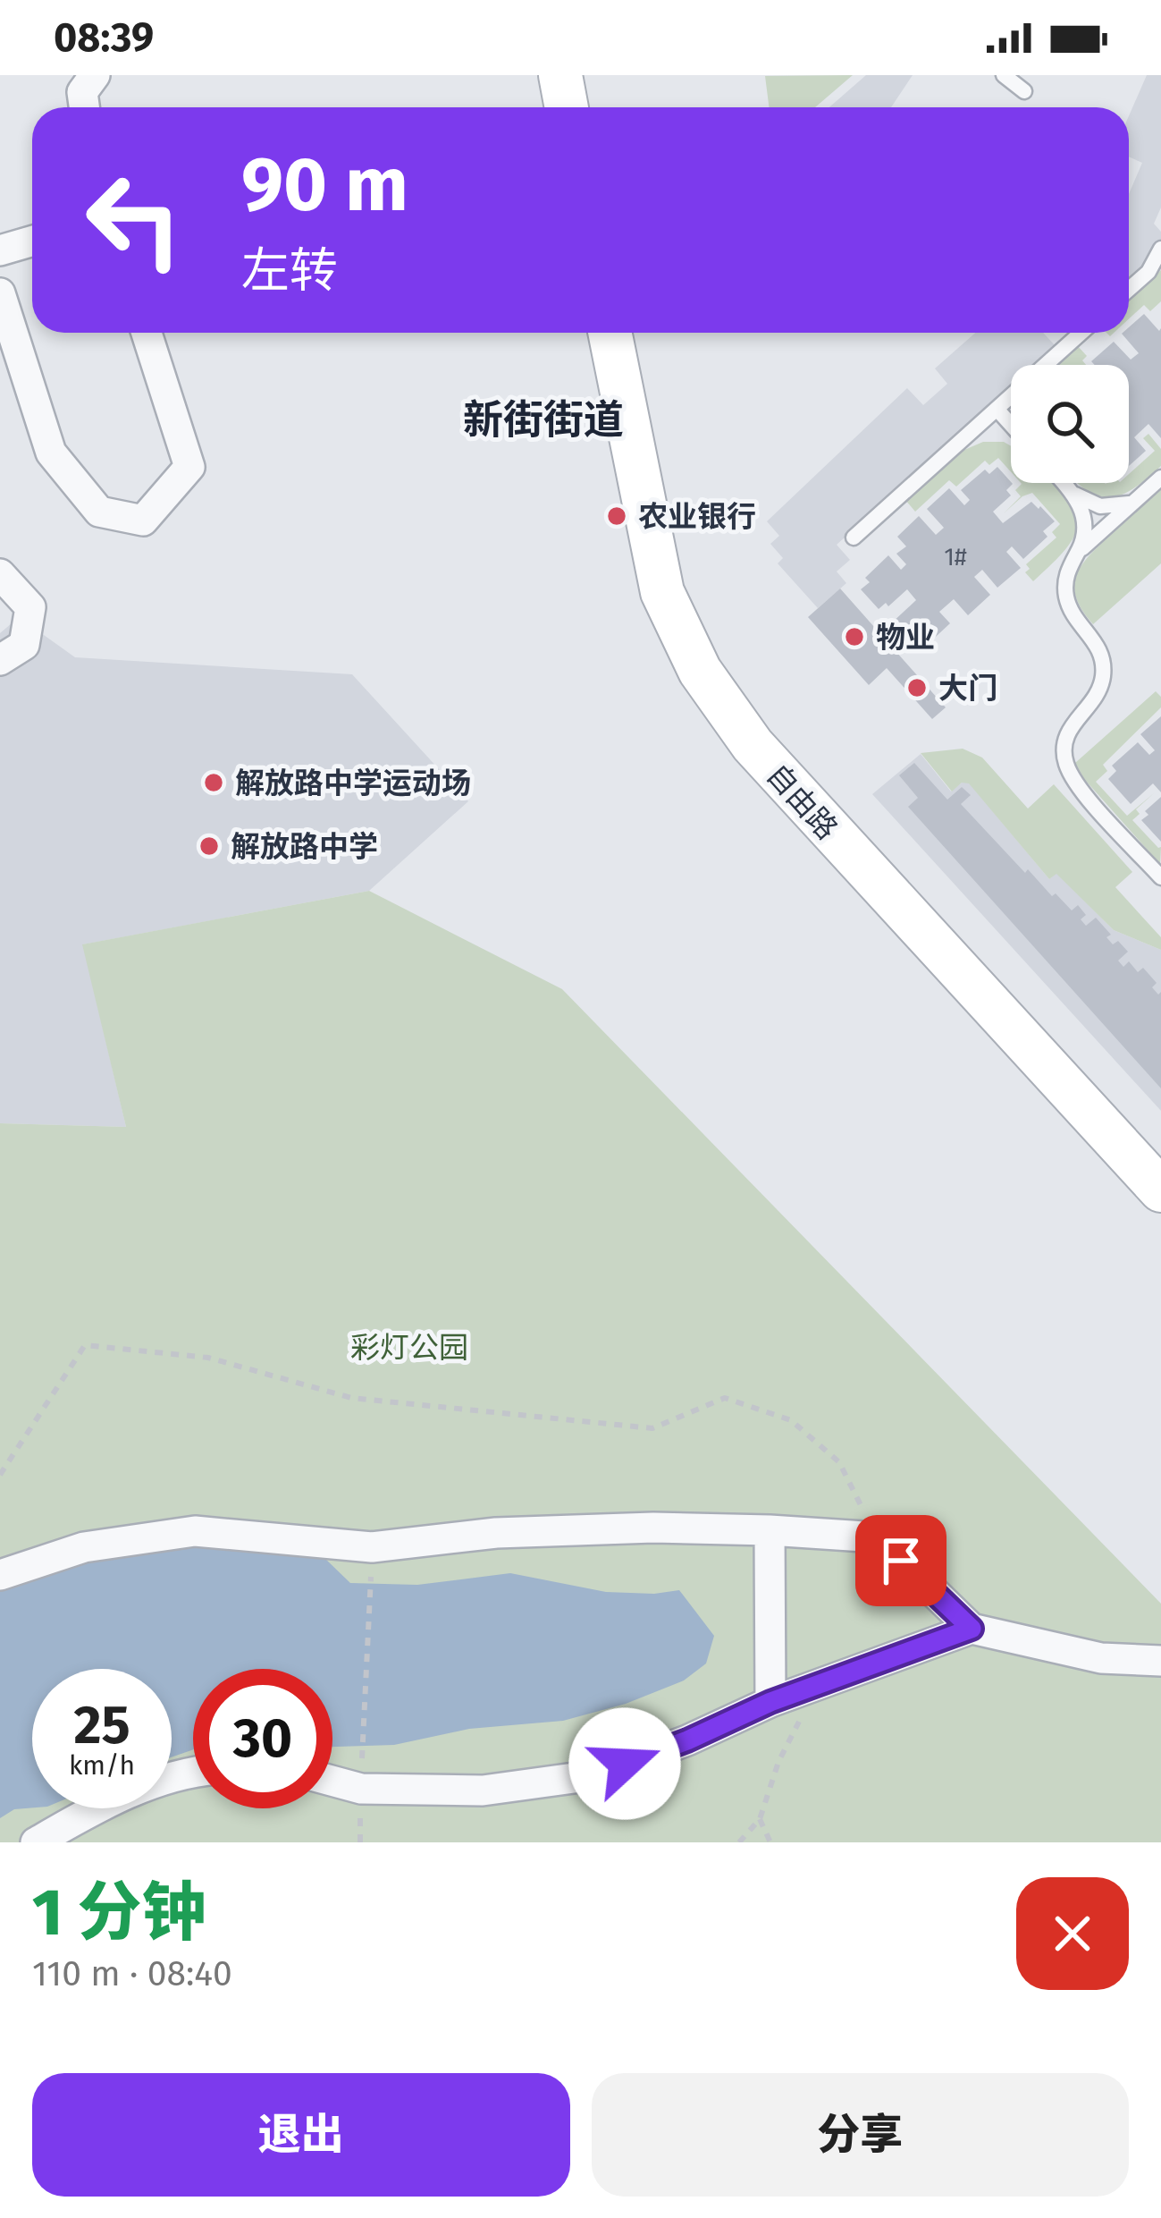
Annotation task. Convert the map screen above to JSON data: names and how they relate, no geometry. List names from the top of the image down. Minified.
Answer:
{"streets":{"main road":["自由路"]},"districts":["新街街道"],"parks":["彩灯公园"],"places":["农业银行","物业","大门","解放路中学运动场","解放路中学"],"house_numbers":["1#"],"page":{"status":"08:39","turn":["90 m","左转"],"speed":"25 km/h","limit":"30","heading":["1 分钟","110 m · 08:40"],"buttons":["退出","分享"]}}
